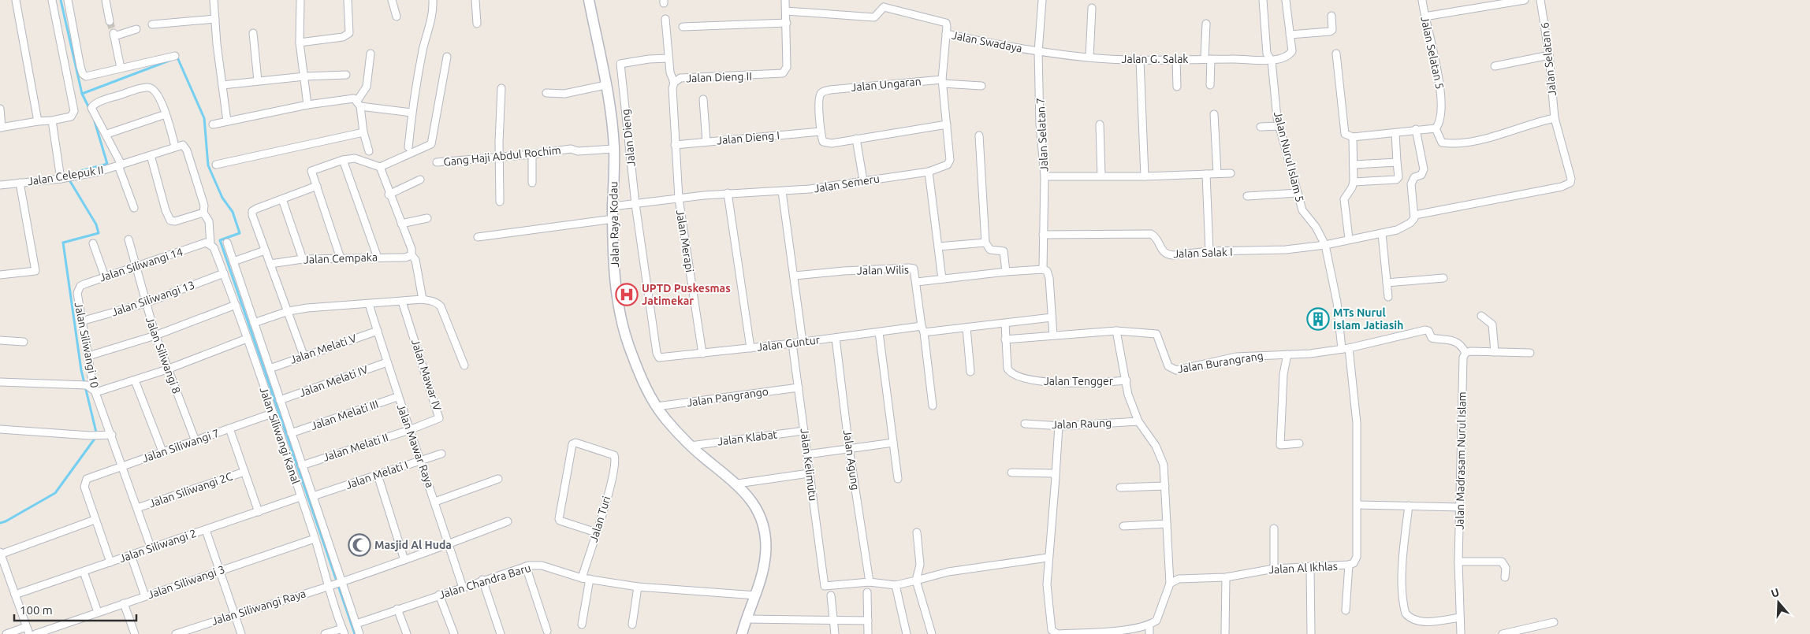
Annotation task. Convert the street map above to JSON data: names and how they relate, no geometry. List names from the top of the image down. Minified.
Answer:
{"streets":{"street":["Jalan Swadaya","Jalan Selatan 5","Jalan G. Salak","Jalan Selatan 6","Jalan Dieng II","Jalan Ungaran","Jalan Selatan 7","Jalan Dieng","Jalan Dieng I","Gang Haji Abdul Rochim","Jalan Nurul Islam 5","Jalan Celepuk II","Jalan Semeru","Jalan Raya Kodau","Jalan Merapi","Jalan Salak I","Jalan Cempaka","Jalan Siliwangi 14","Jalan Wilis","Jalan Siliwangi 13","Jalan Guntur","Jalan Siliwangi 10","Jalan Melati V","Jalan Siliwangi 8","Jalan Burangrang","Jalan Mawar IV","Jalan Melati IV","Jalan Tengger","Jalan Pangrango","Jalan Melati III","Jalan Raung","Jalan Siliwangi Kanal","Jalan Klabat","Jalan Siliwangi 7","Jalan Mawar Raya","Jalan Melati II","Jalan Agung","Jalan Madrasam Nurul Islam","Jalan Kelimutu","Jalan Melati I","Jalan Siliwangi 2C","Jalan Turi","Jalan Siliwangi 2","Jalan Al Ikhlas","Jalan Chandra Baru","Jalan Siliwangi 3","Jalan Siliwangi Raya"]},"crossings":[["Jalan Swadaya","Jalan G. Salak"],["Jalan Swadaya","Jalan Dieng II"],["Jalan Swadaya","Jalan Selatan 7"],["Jalan Swadaya","Jalan Semeru"],["Jalan G. Salak","Jalan Selatan 7"],["Jalan G. Salak","Jalan Nurul Islam 5"],["Jalan Selatan 6","Jalan Salak I"],["Jalan Dieng II","Jalan Dieng I"],["Jalan Dieng II","Jalan Semeru"],["Jalan Dieng II","Jalan Merapi"],["Jalan Ungaran","Jalan Dieng I"],["Jalan Ungaran","Jalan Semeru"],["Jalan Selatan 7","Jalan Salak I"],["Jalan Dieng","Jalan Semeru"],["Jalan Dieng","Jalan Guntur"],["Gang Haji Abdul Rochim","Jalan Raya Kodau"],["Jalan Nurul Islam 5","Jalan Salak I"],["Jalan Nurul Islam 5","Jalan Burangrang"],["Jalan Nurul Islam 5","Jalan Al Ikhlas"],["Jalan Semeru","Jalan Raya Kodau"],["Jalan Semeru","Jalan Merapi"],["Jalan Raya Kodau","Jalan Pangrango"],["Jalan Raya Kodau","Jalan Klabat"],["Jalan Raya Kodau","Jalan Chandra Baru"],["Jalan Merapi","Jalan Guntur"],["Jalan Siliwangi 14","Jalan Siliwangi 10"],["Jalan Siliwangi 14","Jalan Siliwangi 8"],["Jalan Siliwangi 14","Jalan Siliwangi Kanal"],["Jalan Wilis","Jalan Guntur"],["Jalan Siliwangi 13","Jalan Siliwangi 10"],["Jalan Siliwangi 13","Jalan Siliwangi 8"],["Jalan Siliwangi 13","Jalan Siliwangi Kanal"],["Jalan Guntur","Jalan Tengger"],["Jalan Guntur","Jalan Agung"],["Jalan Guntur","Jalan Kelimutu"],["Jalan Siliwangi 10","Jalan Siliwangi 7"],["Jalan Siliwangi 10","Jalan Siliwangi 2C"],["Jalan Siliwangi 10","Jalan Siliwangi 2"],["Jalan Melati V","Jalan Mawar Raya"],["Jalan Siliwangi 8","Jalan Siliwangi 7"],["Jalan Burangrang","Jalan Tengger"],["Jalan Burangrang","Jalan Madrasam Nurul Islam"],["Jalan Burangrang","Jalan Al Ikhlas"],["Jalan Mawar IV","Jalan Mawar Raya"],["Jalan Mawar IV","Jalan Melati II"],["Jalan Melati IV","Jalan Mawar Raya"],["Jalan Pangrango","Jalan Kelimutu"],["Jalan Melati III","Jalan Mawar Raya"],["Jalan Siliwangi Kanal","Jalan Siliwangi 7"],["Jalan Siliwangi Kanal","Jalan Siliwangi 2"],["Jalan Siliwangi Kanal","Jalan Siliwangi 3"],["Jalan Siliwangi Kanal","Jalan Siliwangi Raya"],["Jalan Klabat","Jalan Kelimutu"],["Jalan Mawar Raya","Jalan Melati II"],["Jalan Mawar Raya","Jalan Melati I"],["Jalan Mawar Raya","Jalan Chandra Baru"],["Jalan Mawar Raya","Jalan Siliwangi Raya"],["Jalan Agung","Jalan Kelimutu"],["Jalan Turi","Jalan Chandra Baru"]],"places":{"hospital":["UPTD Puskesmas Jatimekar"],"building":["MTs Nurul Islam Jatiasih"],"mosque":["Masjid Al Huda"]},"scale_bar":"100 m","north":"top"}
